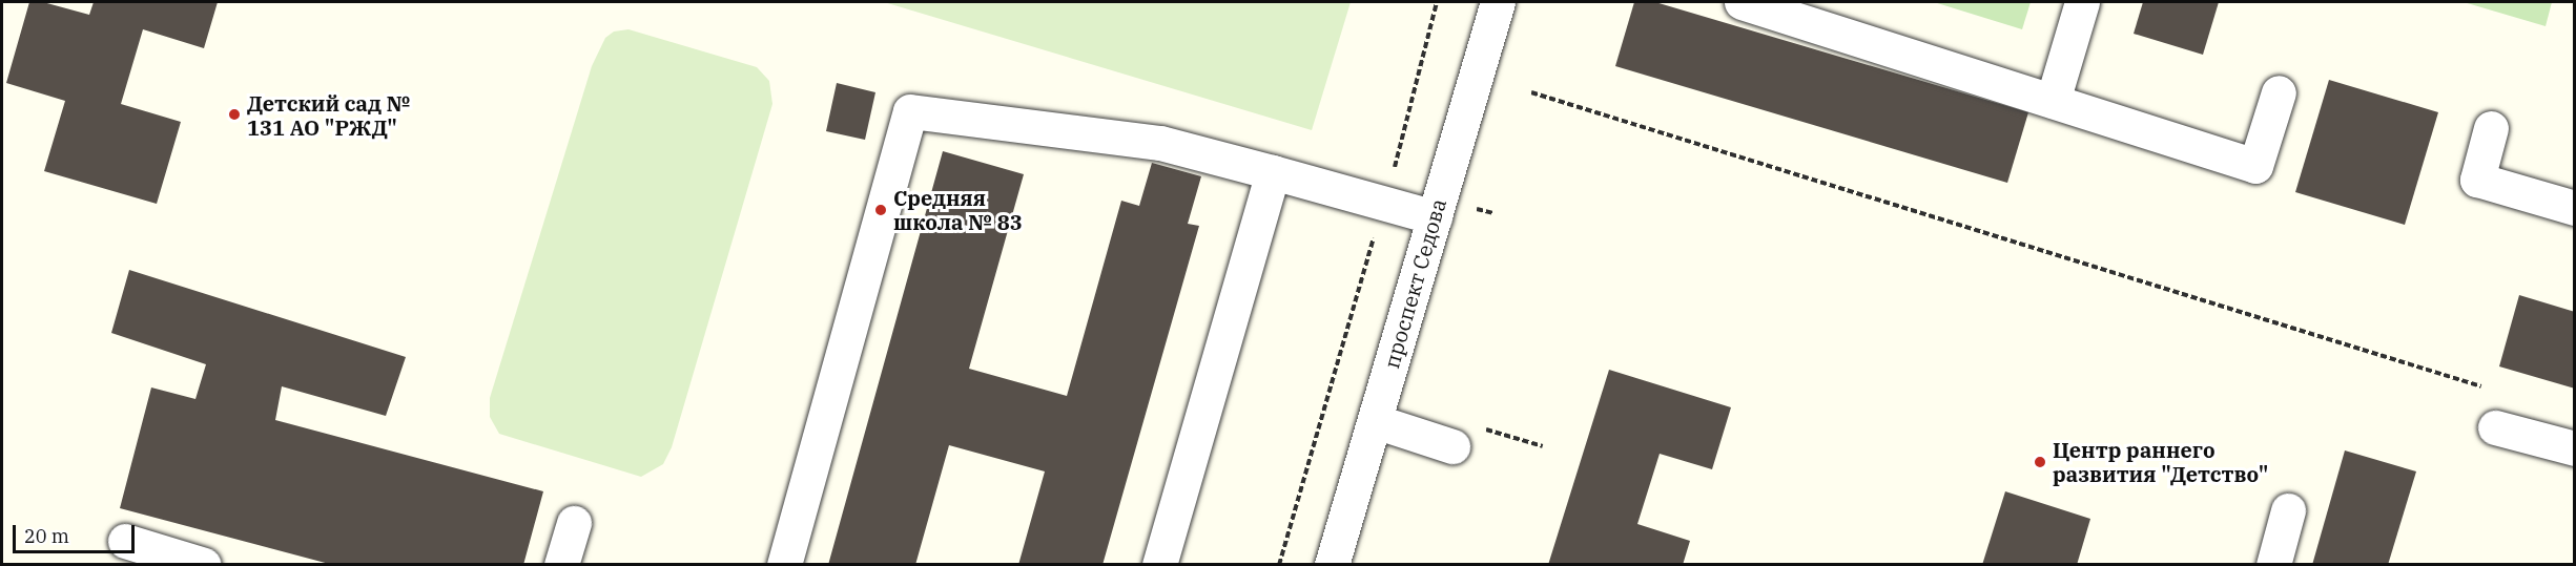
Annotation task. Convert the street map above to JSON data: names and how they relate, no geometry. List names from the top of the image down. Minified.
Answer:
{"streets":{"street":["проспект Седова"]},"places":["Детский сад № 131 АО \"РЖД\"","Средняя школа № 83","Центр раннего развития \"Детство\""],"scale_bar":"20 m"}
